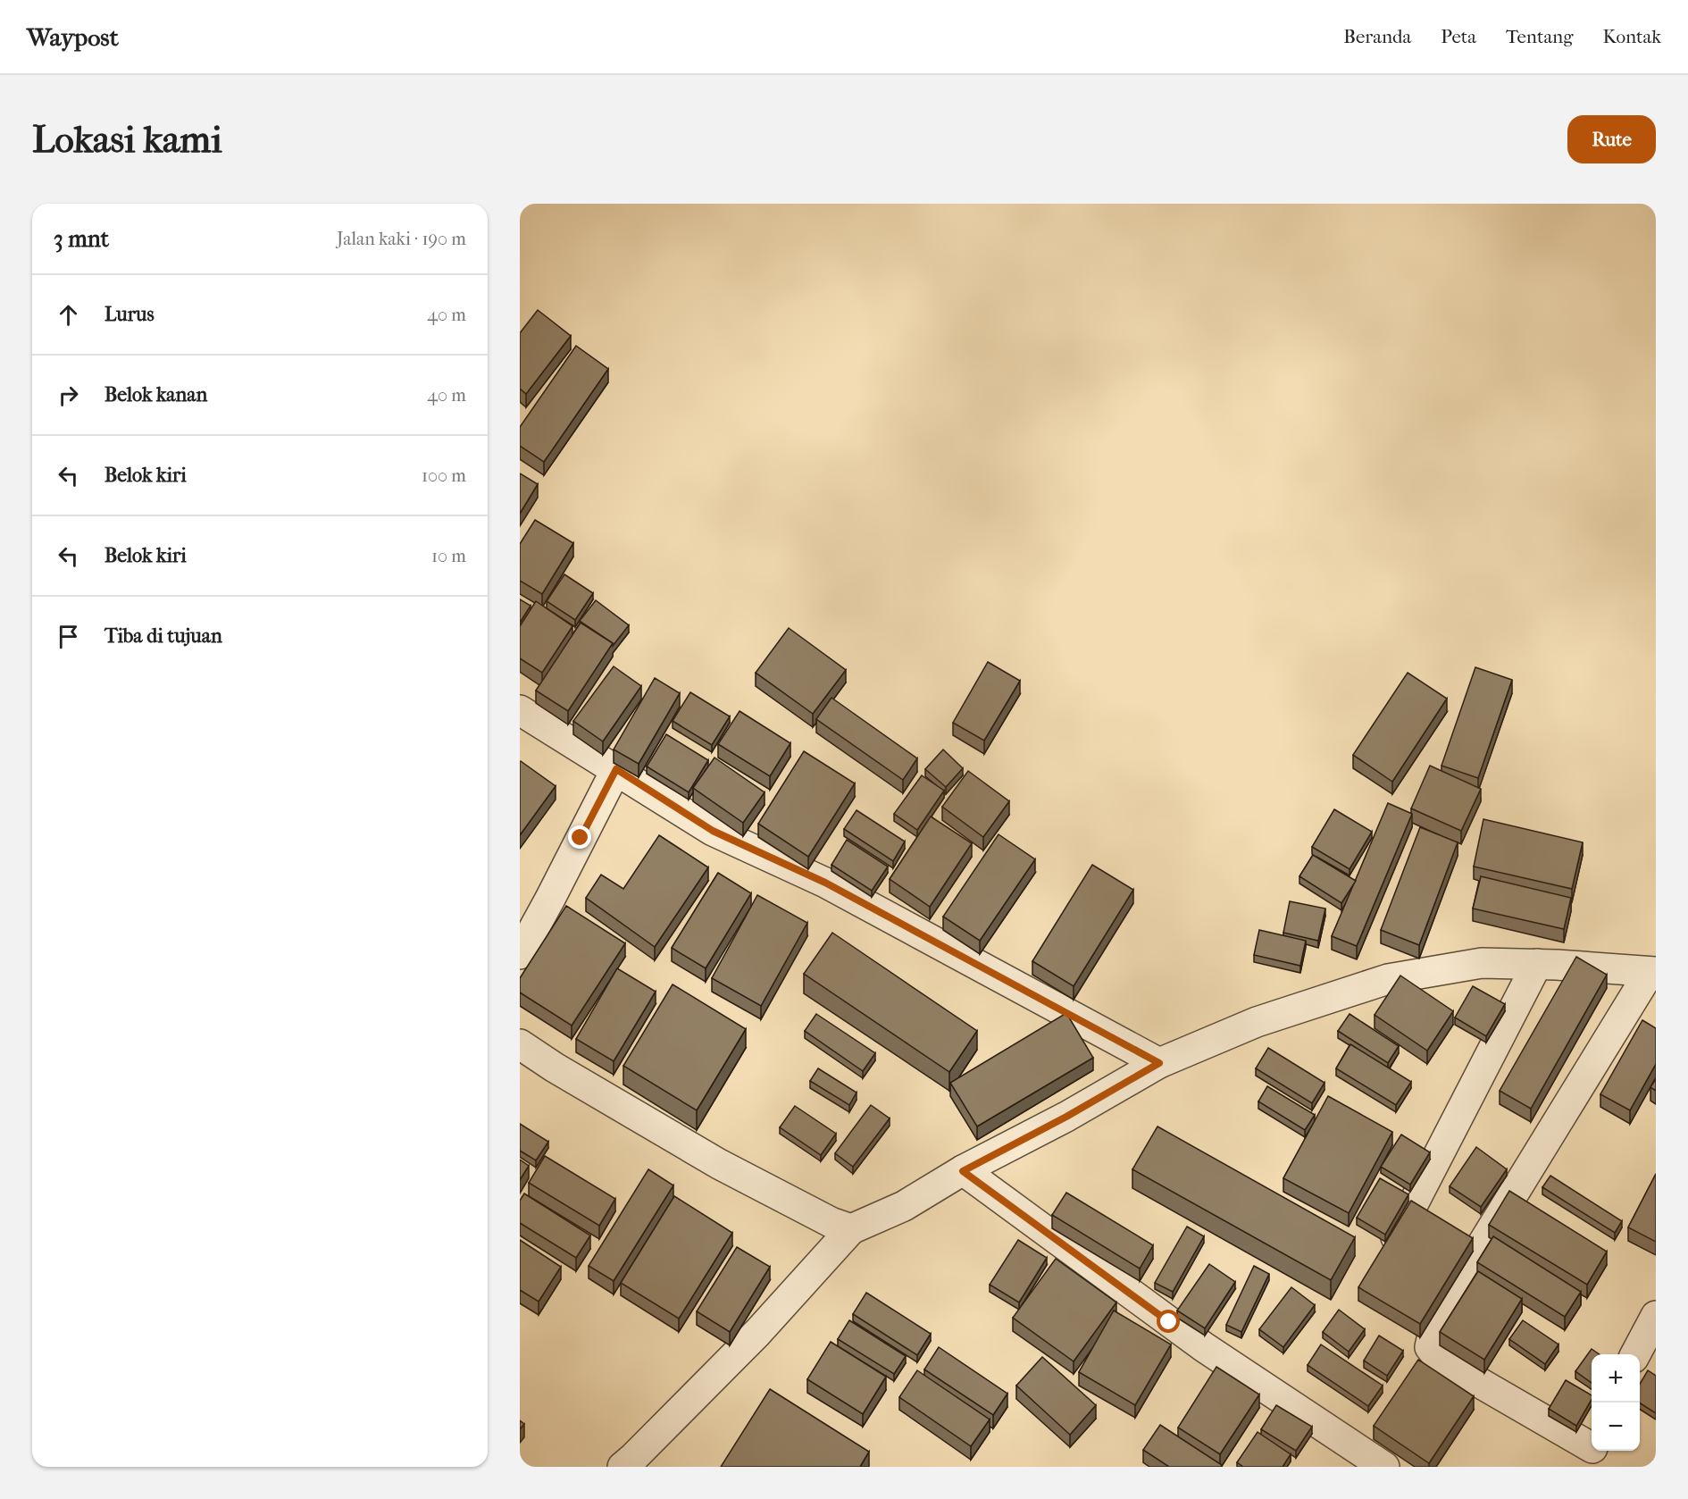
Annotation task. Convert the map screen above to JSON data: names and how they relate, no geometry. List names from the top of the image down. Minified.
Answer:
{"page":{"header":"Waypost","nav":["Beranda","Peta","Tentang","Kontak"],"buttons":"Rute","title":"Lokasi kami","heading":["3 mnt","Jalan kaki · 190 m"],"list":[["Lurus","40 m"],["Belok kanan","40 m"],["Belok kiri","100 m"],["Belok kiri","10 m"],"Tiba di tujuan"],"map_buttons":["+","−"]}}
